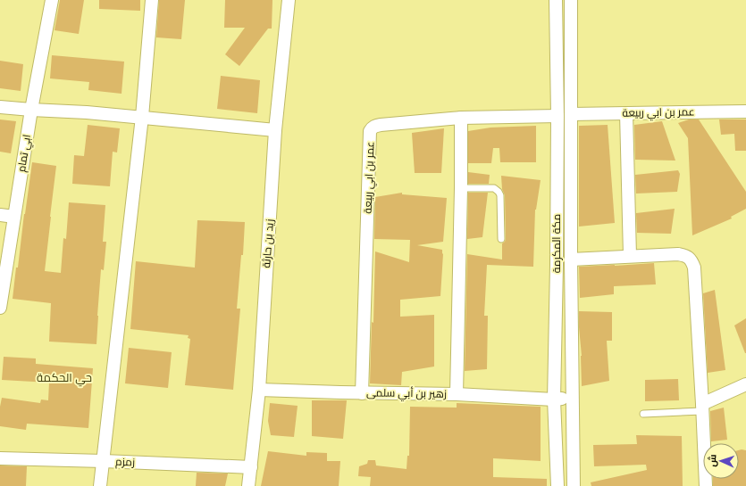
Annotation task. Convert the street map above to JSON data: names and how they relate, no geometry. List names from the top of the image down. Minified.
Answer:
{"streets":{"street":["عمر بن ابي ربيعة","ابي تمام","زيد بن حارثة","مكة المكرمة","زهير بن أبي سلمى","زمزم"]},"crossings":[["عمر بن ابي ربيعة","مكة المكرمة"],["عمر بن ابي ربيعة","زهير بن أبي سلمى"],["زيد بن حارثة","زهير بن أبي سلمى"],["زيد بن حارثة","زمزم"],["مكة المكرمة","زهير بن أبي سلمى"]],"districts":["حي الحكمة"],"north":"left"}
